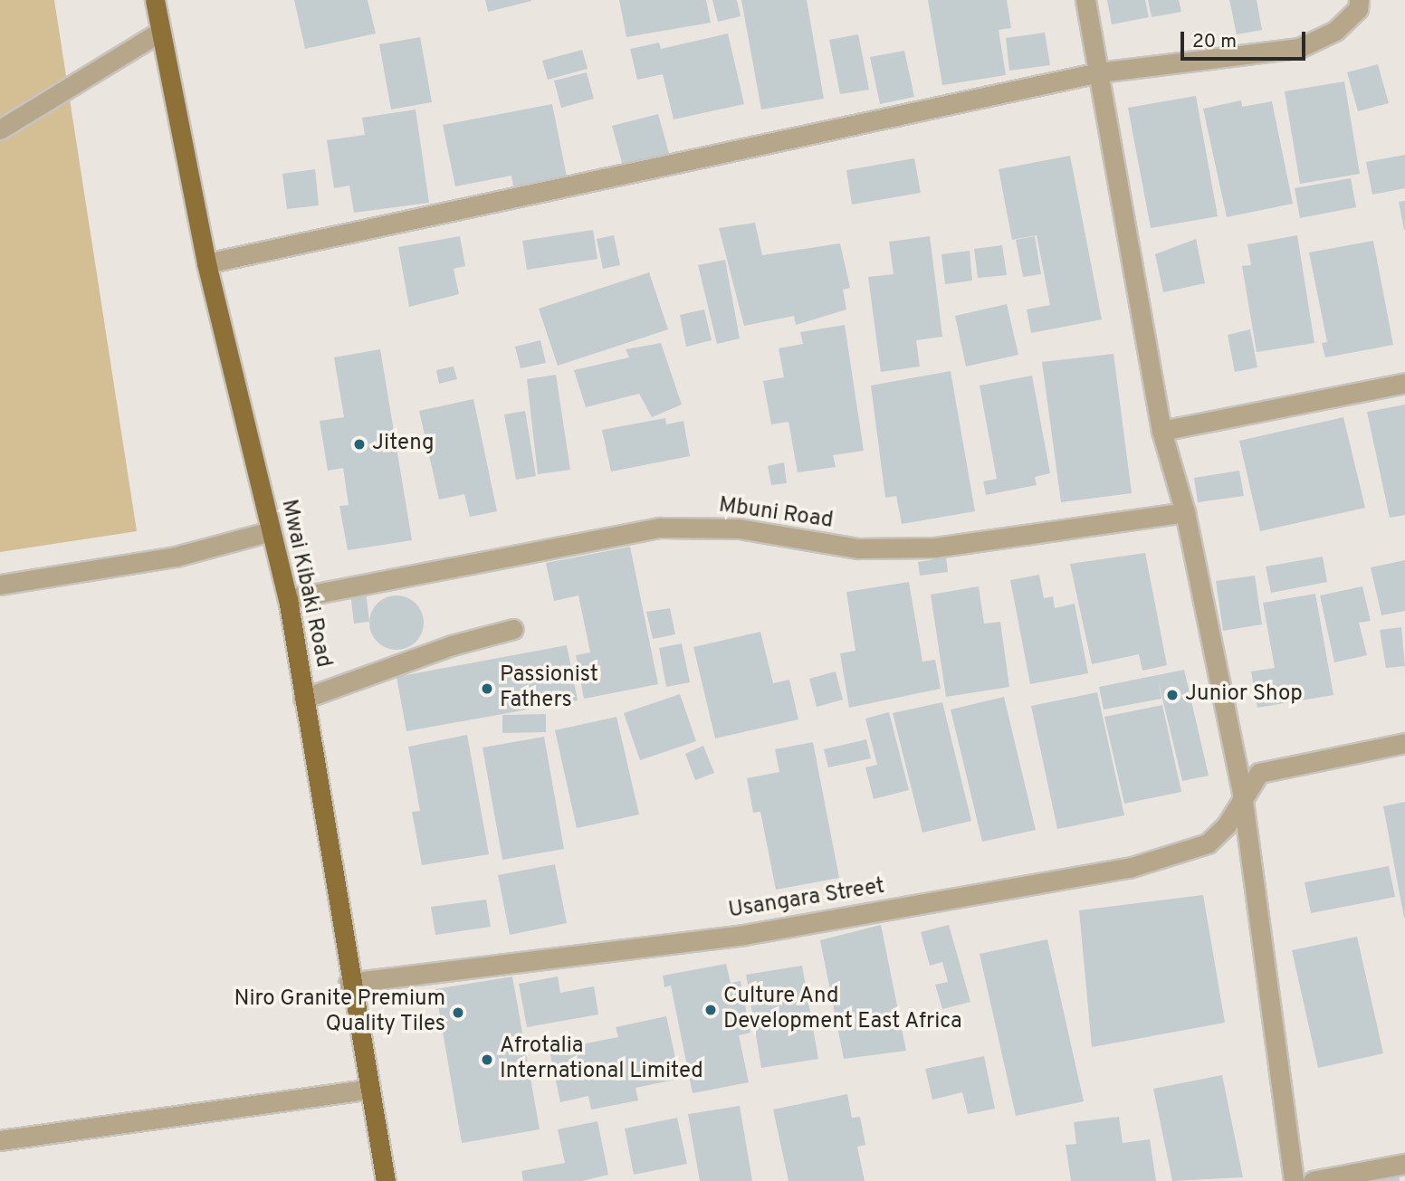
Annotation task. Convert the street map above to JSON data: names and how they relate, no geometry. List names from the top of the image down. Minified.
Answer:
{"streets":{"main road":["Mwai Kibaki Road"],"street":["Mbuni Road","Usangara Street"]},"crossings":[["Mbuni Road","Mwai Kibaki Road"],["Mwai Kibaki Road","Usangara Street"]],"places":["Jiteng","Passionist Fathers","Junior Shop","Culture And Development East Africa","Niro Granite Premium Quality Tiles","Afrotalia International Limited"],"scale_bar":"20 m"}
